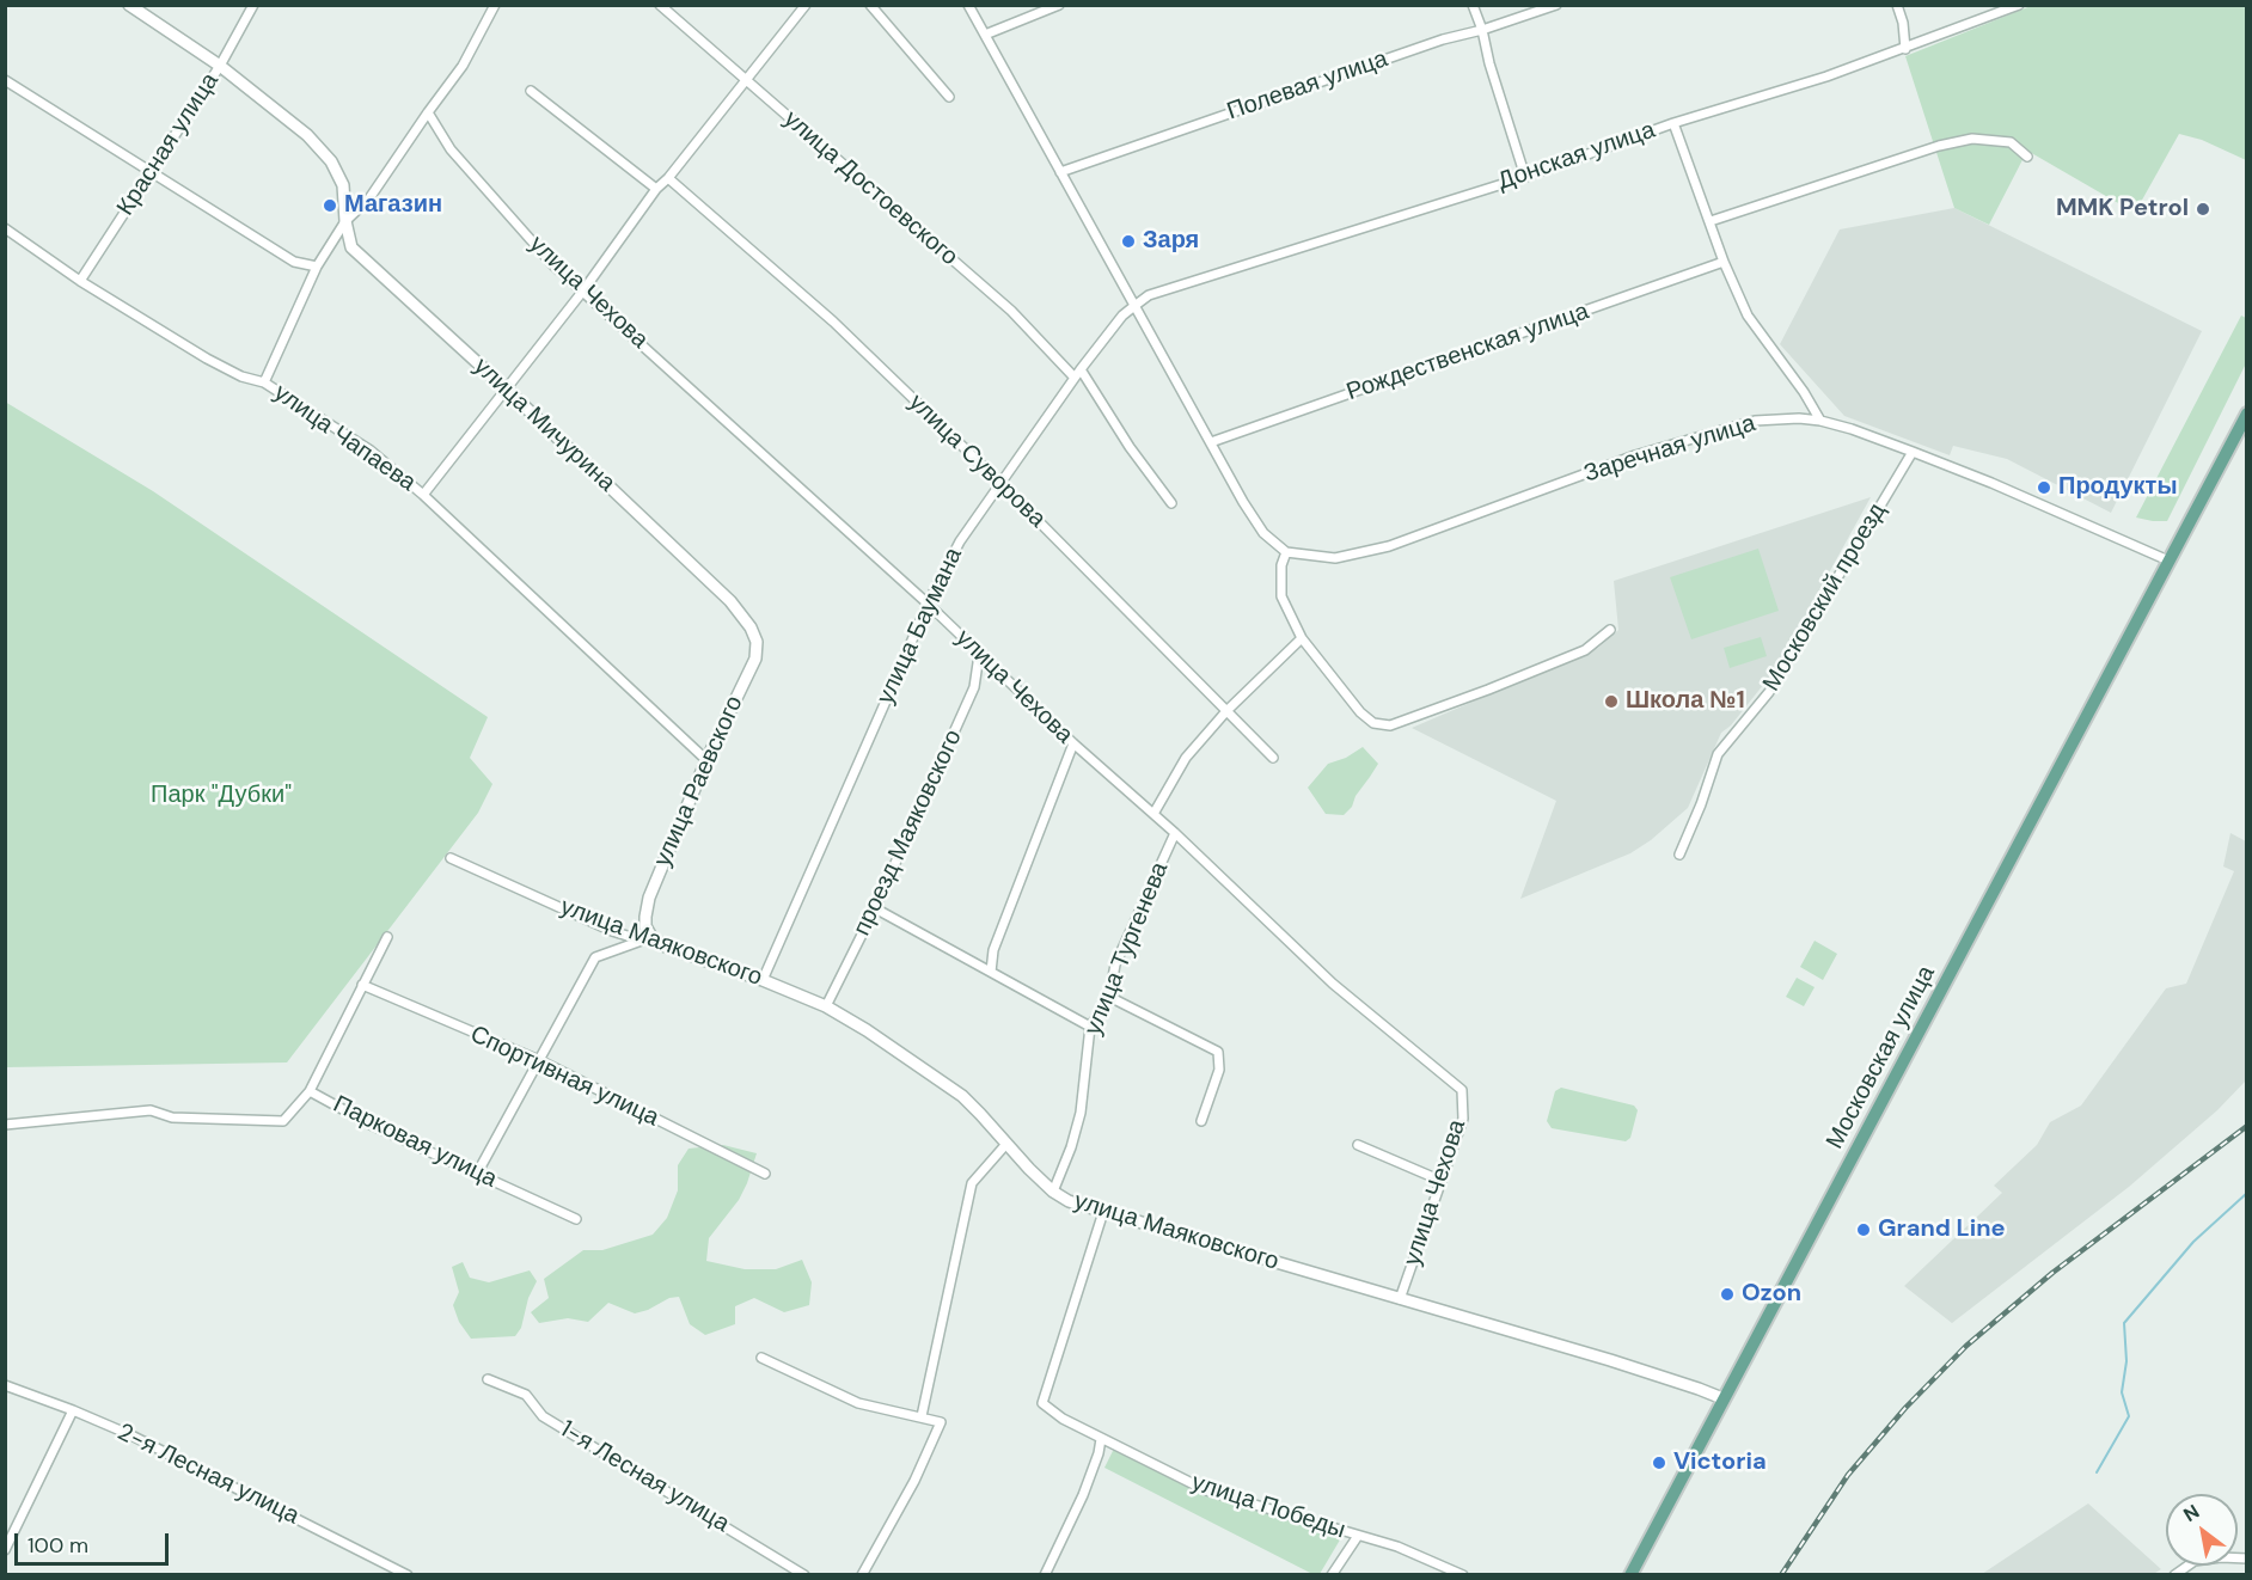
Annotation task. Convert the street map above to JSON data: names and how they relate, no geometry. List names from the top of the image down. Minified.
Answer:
{"streets":{"main road":["Московская улица"],"street":["Полевая улица","Красная улица","Донская улица","улица Достоевского","улица Чехова","Рождественская улица","улица Мичурина","улица Чапаева","Заречная улица","улица Суворова","Московский проезд","улица Баумана","улица Раевского","проезд Маяковского","улица Маяковского","улица Тургенева","Спортивная улица","Парковая улица","2-я Лесная улица","1-я Лесная улица","улица Победы"]},"crossings":[["Красная улица","улица Мичурина"],["Красная улица","улица Чапаева"],["Донская улица","улица Баумана"],["улица Достоевского","улица Баумана"],["улица Чехова","улица Баумана"],["улица Чехова","проезд Маяковского"],["улица Чехова","улица Маяковского"],["улица Чехова","улица Тургенева"],["улица Мичурина","улица Раевского"],["улица Чапаева","улица Раевского"],["Заречная улица","Московский проезд"],["Заречная улица","Московская улица"],["улица Суворова","улица Баумана"],["улица Баумана","улица Маяковского"],["улица Раевского","улица Маяковского"],["проезд Маяковского","улица Маяковского"],["улица Маяковского","улица Тургенева"],["улица Маяковского","Московская улица"],["улица Маяковского","улица Победы"]],"parks":["Парк \"Дубки\""],"places":["Магазин","MMK Petrol","Заря","Продукты","Школа №1","Grand Line","Ozon","Victoria"],"scale_bar":"100 m","north":"top left"}
